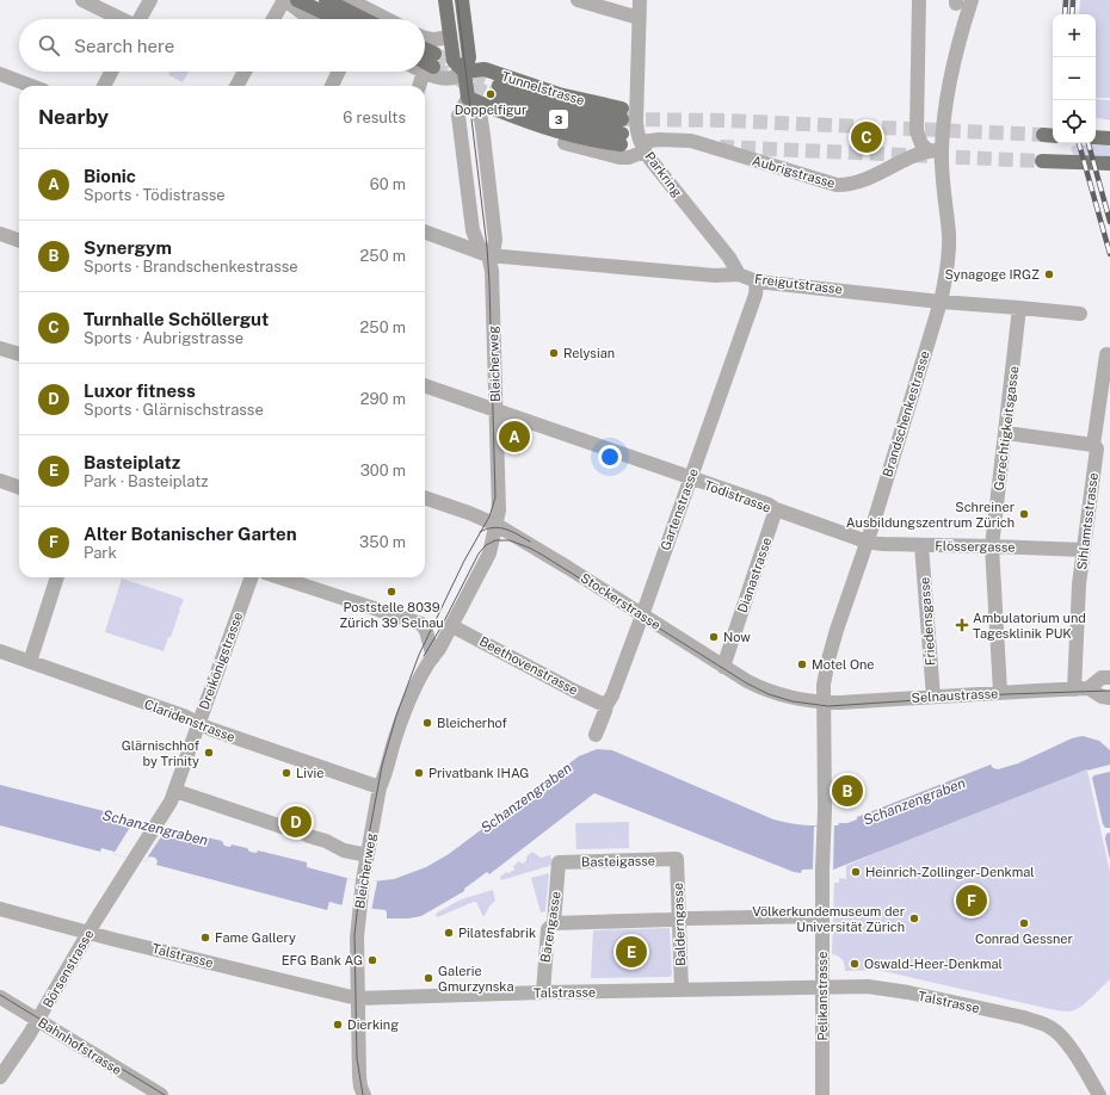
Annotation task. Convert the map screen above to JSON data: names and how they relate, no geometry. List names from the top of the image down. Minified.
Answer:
{"streets":{"main road":["Tunnelstrasse","3","Bleicherweg"],"street":["Aubrigstrasse","Parkring","Freigutstrasse","Brandschenkestrasse","Gerechtigkeitsgasse","Tödistrasse","Gartenstrasse","Sihlamtsstrasse","Flössergasse","Dianastrasse","Stockerstrasse","Friedensgasse","Dreikönigstrasse","Beethovenstrasse","Selnaustrasse","Claridenstrasse","Basteigasse","Balderngasse","Bärengasse","Talstrasse","Börsenstrasse","Pelikanstrasse","Bahnhofstrasse"]},"crossings":[["Tunnelstrasse","Bleicherweg"],["Aubrigstrasse","Parkring"],["Aubrigstrasse","Brandschenkestrasse"],["Parkring","Freigutstrasse"],["Freigutstrasse","Bleicherweg"],["Freigutstrasse","Brandschenkestrasse"],["Freigutstrasse","Gerechtigkeitsgasse"],["Freigutstrasse","Gartenstrasse"],["Bleicherweg","Tödistrasse"],["Bleicherweg","Stockerstrasse"],["Bleicherweg","Beethovenstrasse"],["Bleicherweg","Claridenstrasse"],["Bleicherweg","Talstrasse"],["Brandschenkestrasse","Tödistrasse"],["Brandschenkestrasse","Flössergasse"],["Brandschenkestrasse","Stockerstrasse"],["Brandschenkestrasse","Selnaustrasse"],["Brandschenkestrasse","Pelikanstrasse"],["Gerechtigkeitsgasse","Flössergasse"],["Gerechtigkeitsgasse","Selnaustrasse"],["Tödistrasse","Gartenstrasse"],["Tödistrasse","Flössergasse"],["Tödistrasse","Dianastrasse"],["Gartenstrasse","Stockerstrasse"],["Gartenstrasse","Beethovenstrasse"],["Sihlamtsstrasse","Flössergasse"],["Sihlamtsstrasse","Selnaustrasse"],["Flössergasse","Friedensgasse"],["Dianastrasse","Stockerstrasse"],["Stockerstrasse","Selnaustrasse"],["Friedensgasse","Selnaustrasse"],["Dreikönigstrasse","Claridenstrasse"],["Dreikönigstrasse","Börsenstrasse"],["Basteigasse","Balderngasse"],["Basteigasse","Bärengasse"],["Balderngasse","Talstrasse"],["Bärengasse","Talstrasse"],["Talstrasse","Börsenstrasse"],["Talstrasse","Pelikanstrasse"],["Börsenstrasse","Bahnhofstrasse"]],"water":["Schanzengraben"],"places":{"other":["Doppelfigur","Synagoge IRGZ","Relysian","Schreiner Ausbildungszentrum Zürich","Poststelle 8039 Zürich 39 Selnau","Now","Motel One","Bleicherhof","Glärnischhof by Trinity","Livie","Privatbank IHAG","Heinrich-Zollinger-Denkmal","Völkerkundemuseum der Universität Zürich","Conrad Gessner","Pilatesfabrik","Fame Gallery","EFG Bank AG","Oswald-Heer-Denkmal","Galerie Gmurzynska","Dierking"],"health":["Ambulatorium und Tagesklinik PUK"]},"page":{"map_buttons":["+","−"],"search":"Search here","heading":["Nearby","6 results"],"pins":["C","A","B","D","F","E"],"list":[{"mark":"A","name":"Bionic","note":"Sports · Tödistrasse","value":"60 m"},{"mark":"B","name":"Synergym","note":"Sports · Brandschenkestrasse","value":"250 m"},{"mark":"C","name":"Turnhalle Schöllergut","note":"Sports · Aubrigstrasse","value":"250 m"},{"mark":"D","name":"Luxor fitness","note":"Sports · Glärnischstrasse","value":"290 m"},{"mark":"E","name":"Basteiplatz","note":"Park · Basteiplatz","value":"300 m"},{"mark":"F","name":"Alter Botanischer Garten","note":"Park","value":"350 m"}]}}
